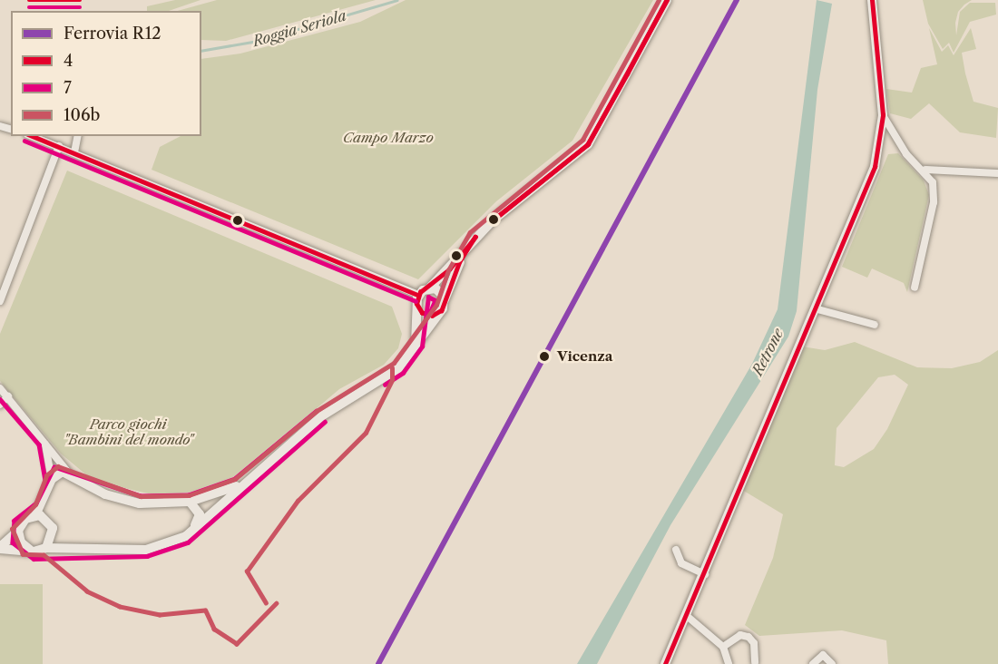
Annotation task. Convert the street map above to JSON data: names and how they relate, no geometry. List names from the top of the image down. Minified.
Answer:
{"water":["Roggia Seriola","Retrone"],"parks":["Campo Marzo","Parco giochi \"Bambini del mondo\""],"places":["Vicenza"],"lines":["rail line R12","transit line 4","transit line 106b","transit line 7"],"legend":["Ferrovia R12","4","7","106b"]}
